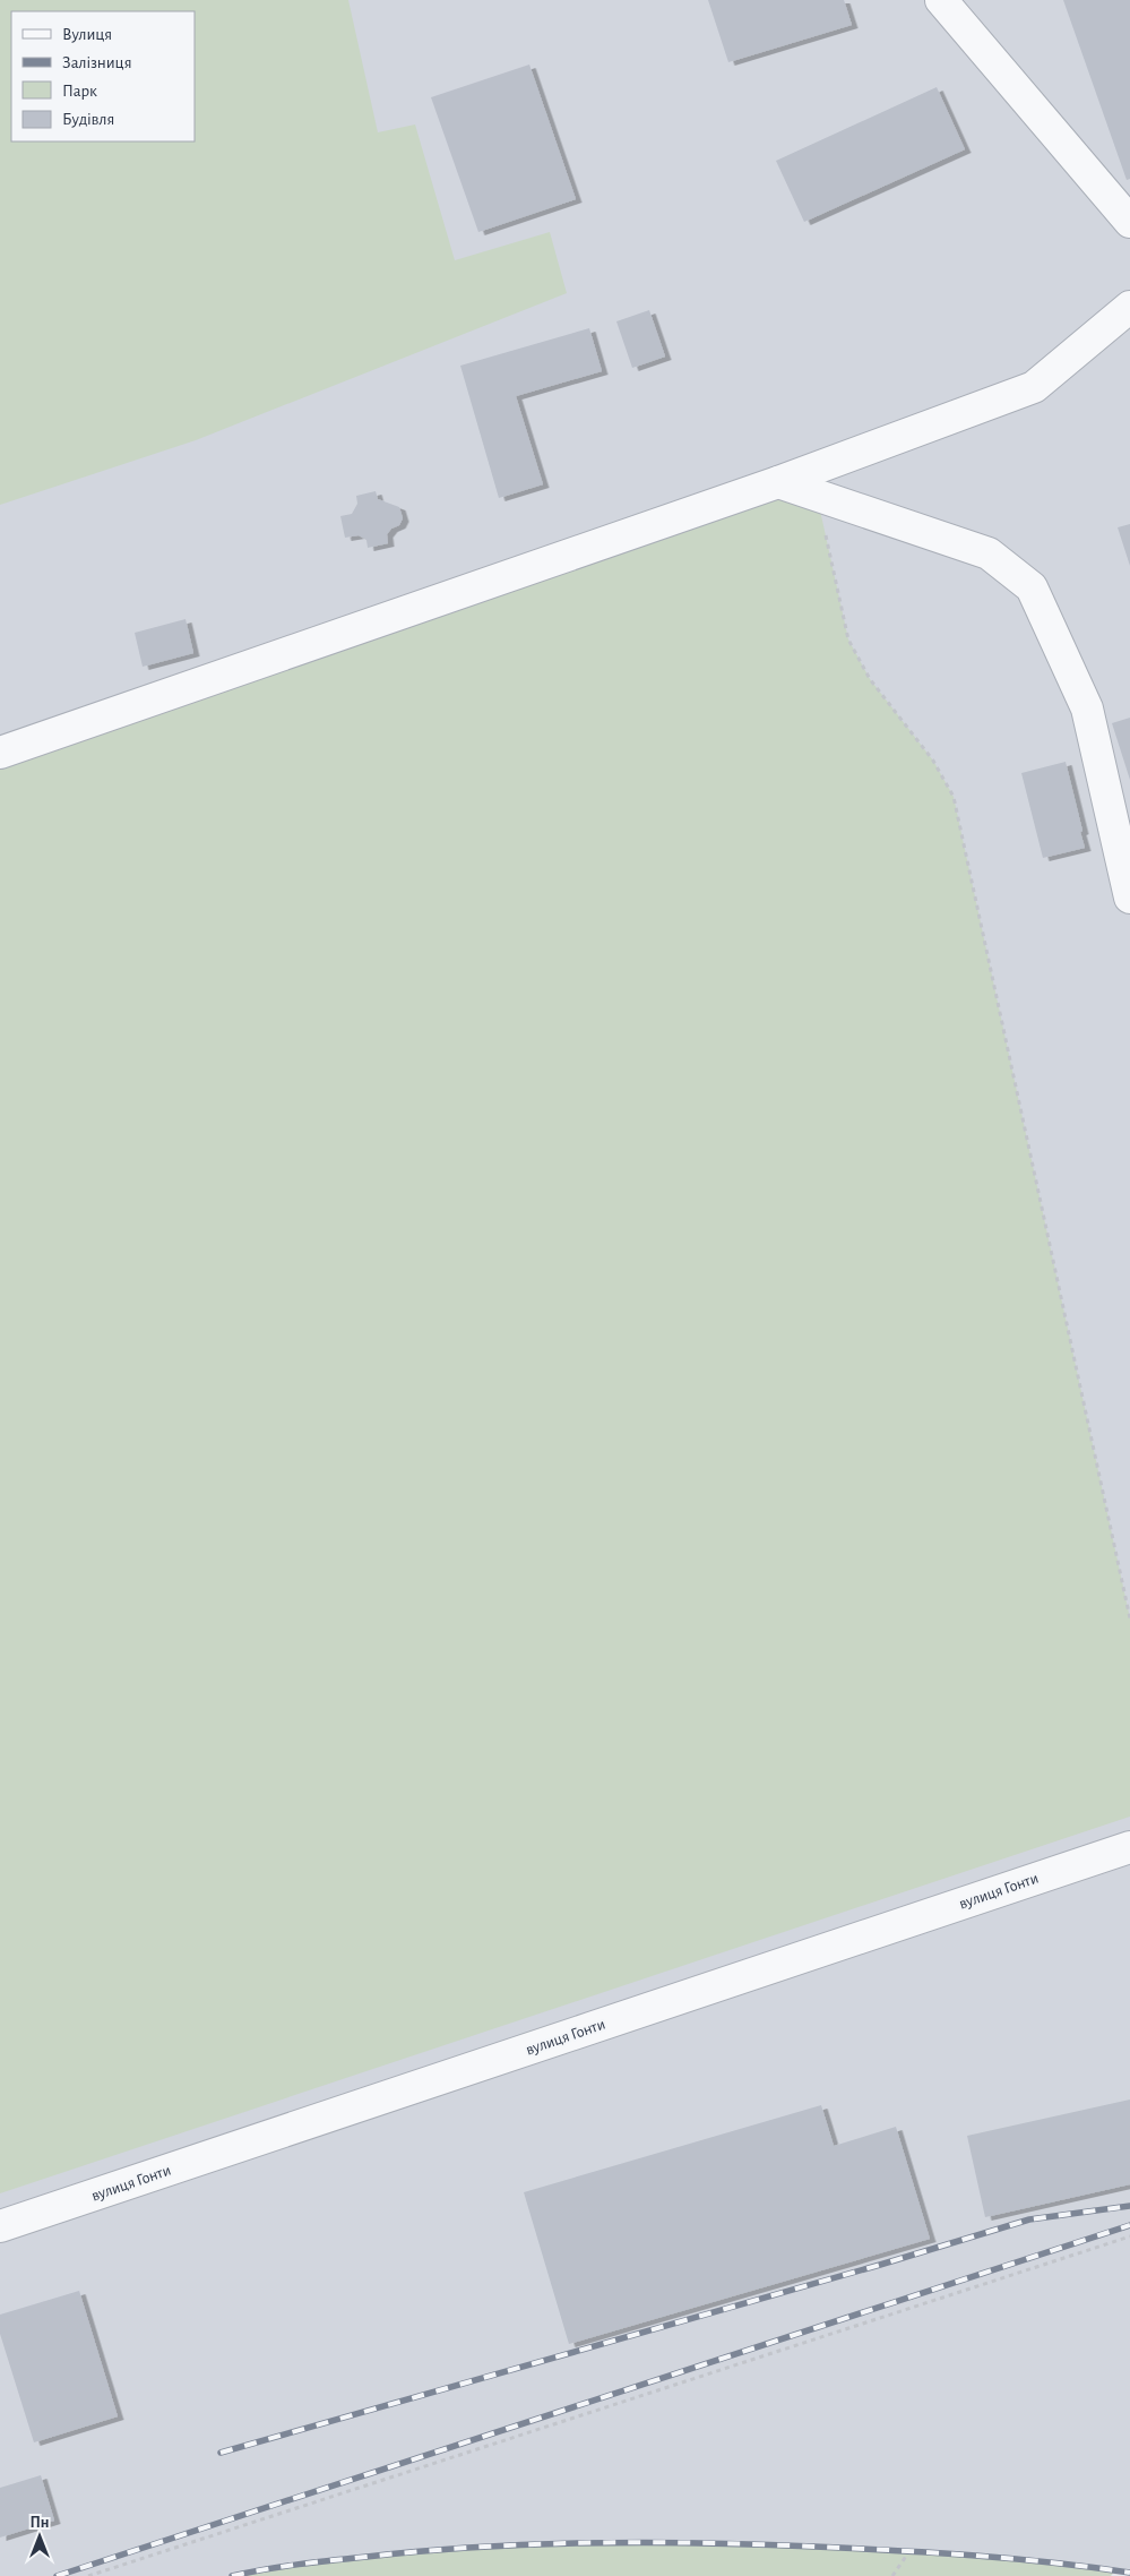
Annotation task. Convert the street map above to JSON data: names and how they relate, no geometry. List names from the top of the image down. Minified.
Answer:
{"streets":{"street":["вулиця Гонти"]},"legend":["Вулиця","Залізниця","Парк","Будівля"],"north":"top"}
